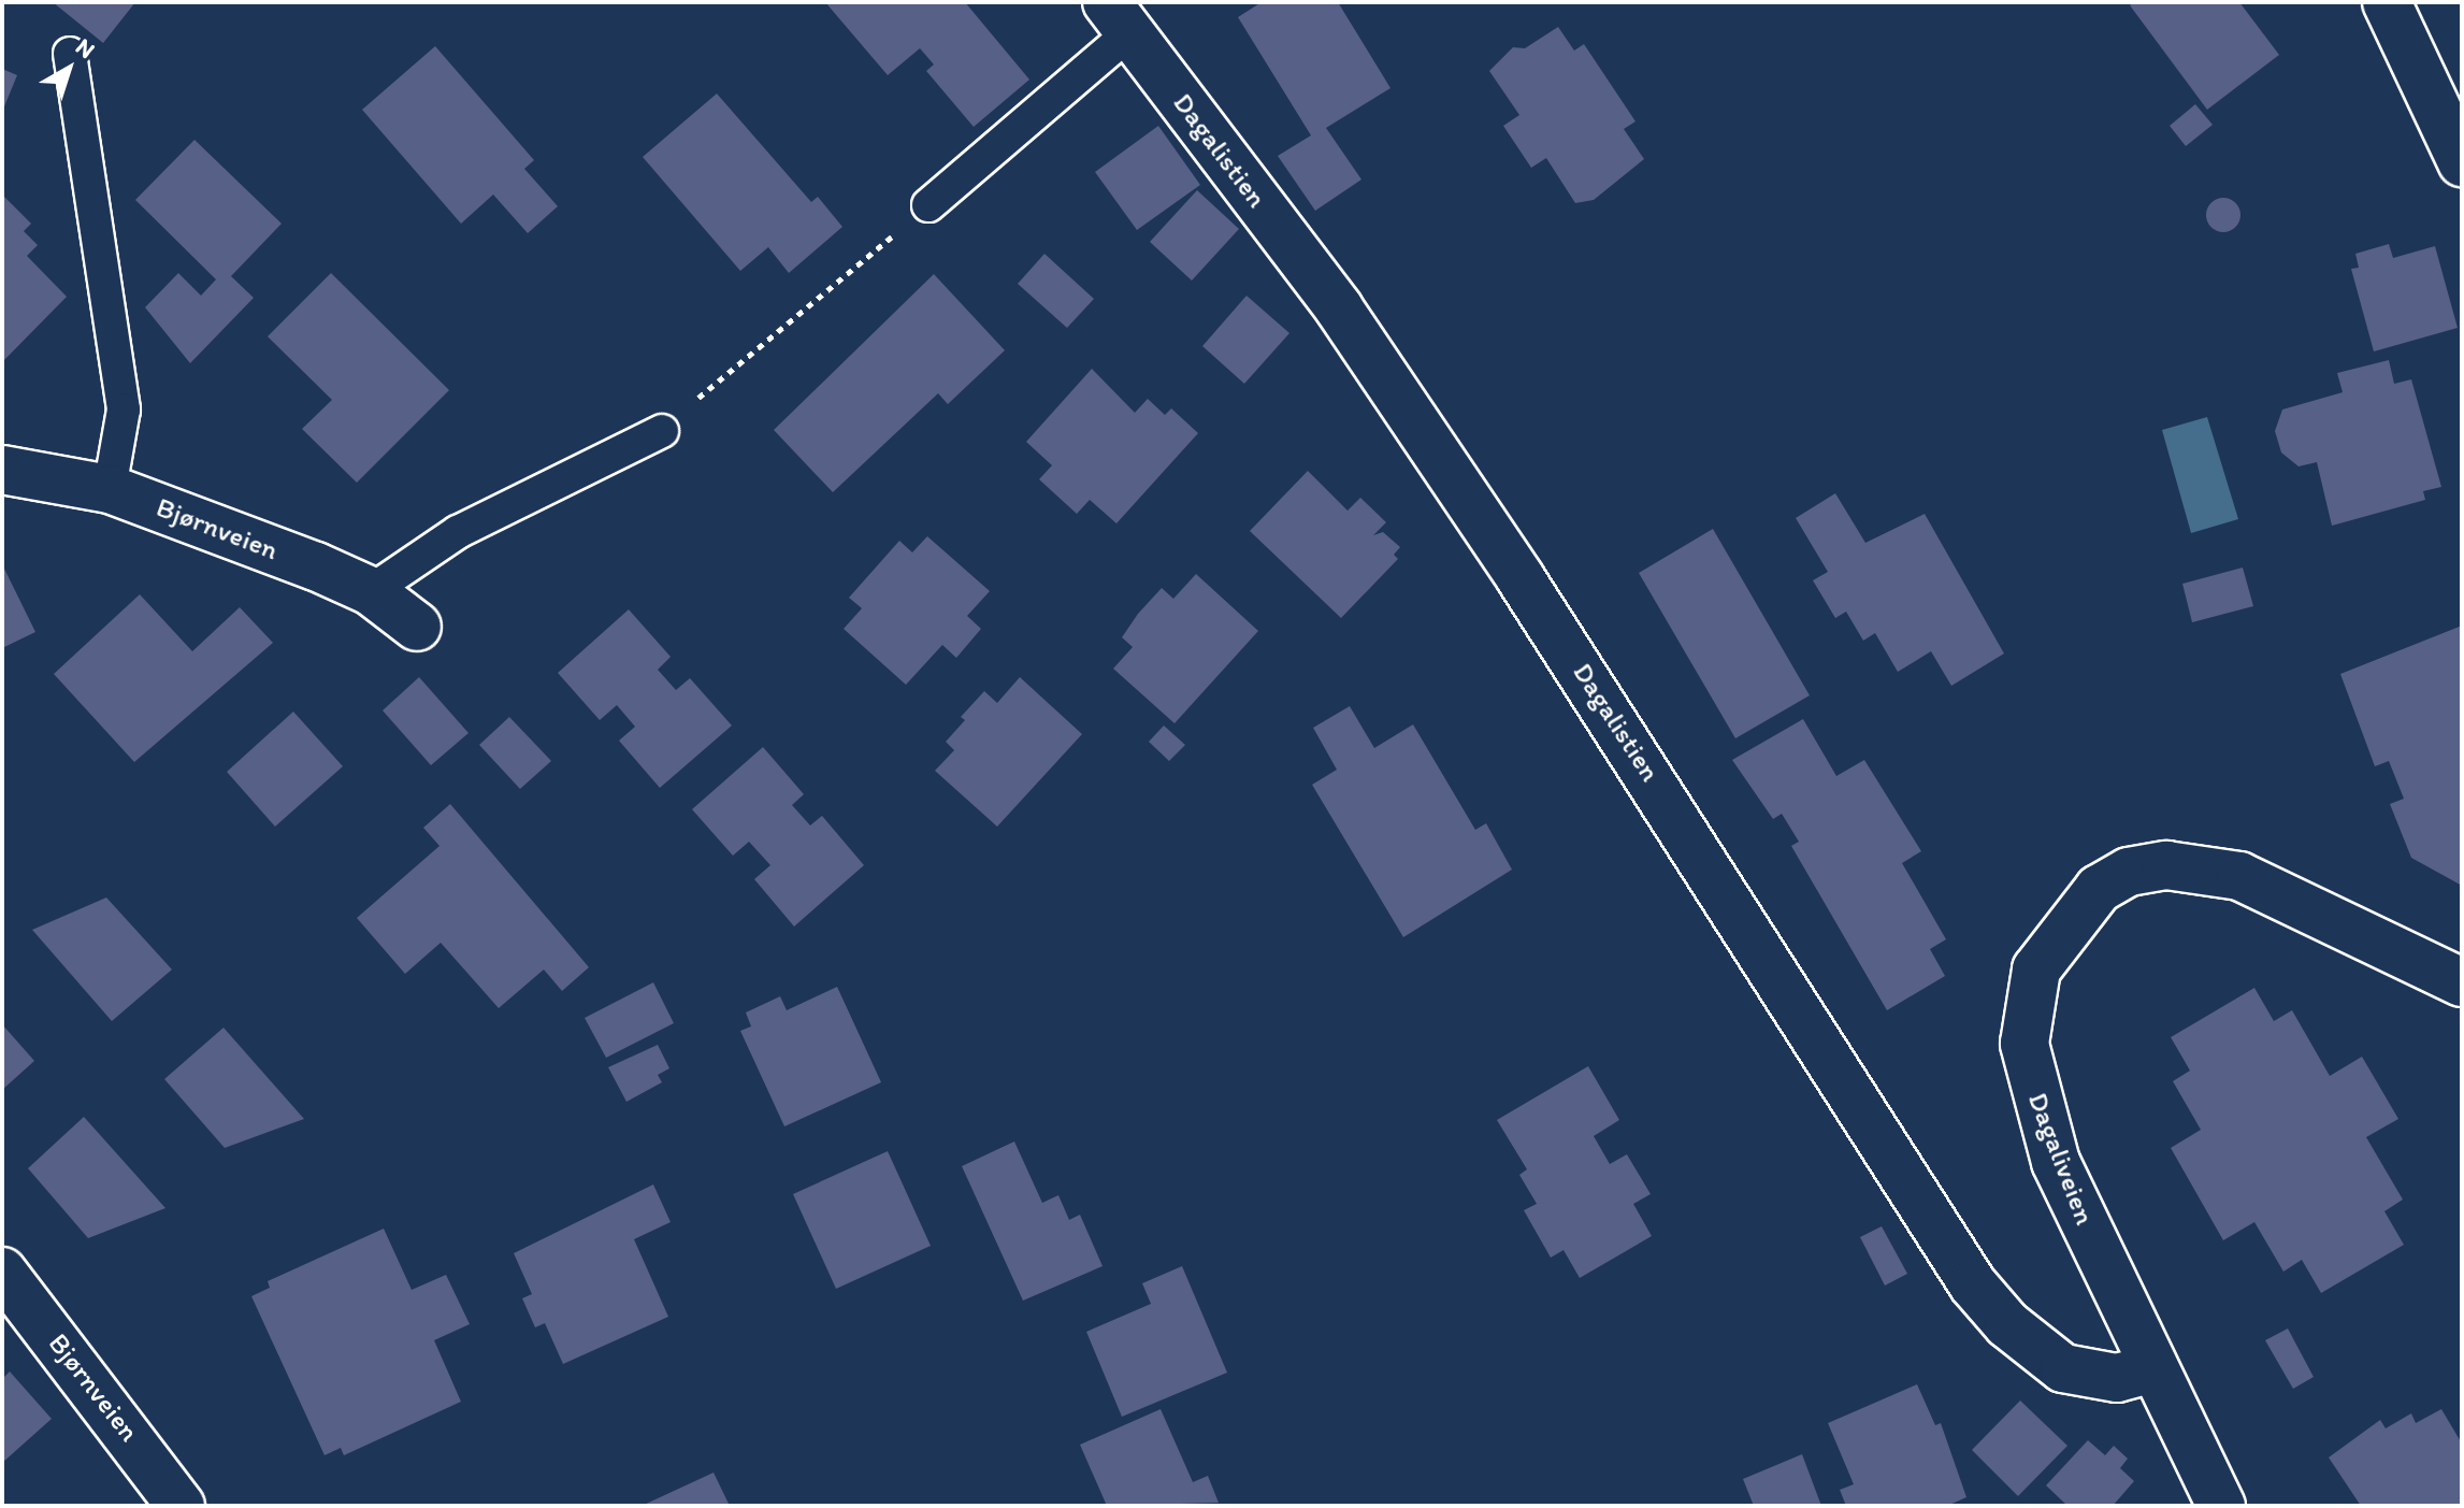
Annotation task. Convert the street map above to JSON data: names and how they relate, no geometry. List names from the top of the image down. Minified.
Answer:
{"streets":{"street":["Dagalistien","Bjørnveien","Dagaliveien"]},"crossings":[["Dagalistien","Dagaliveien"]],"north":"top right"}
